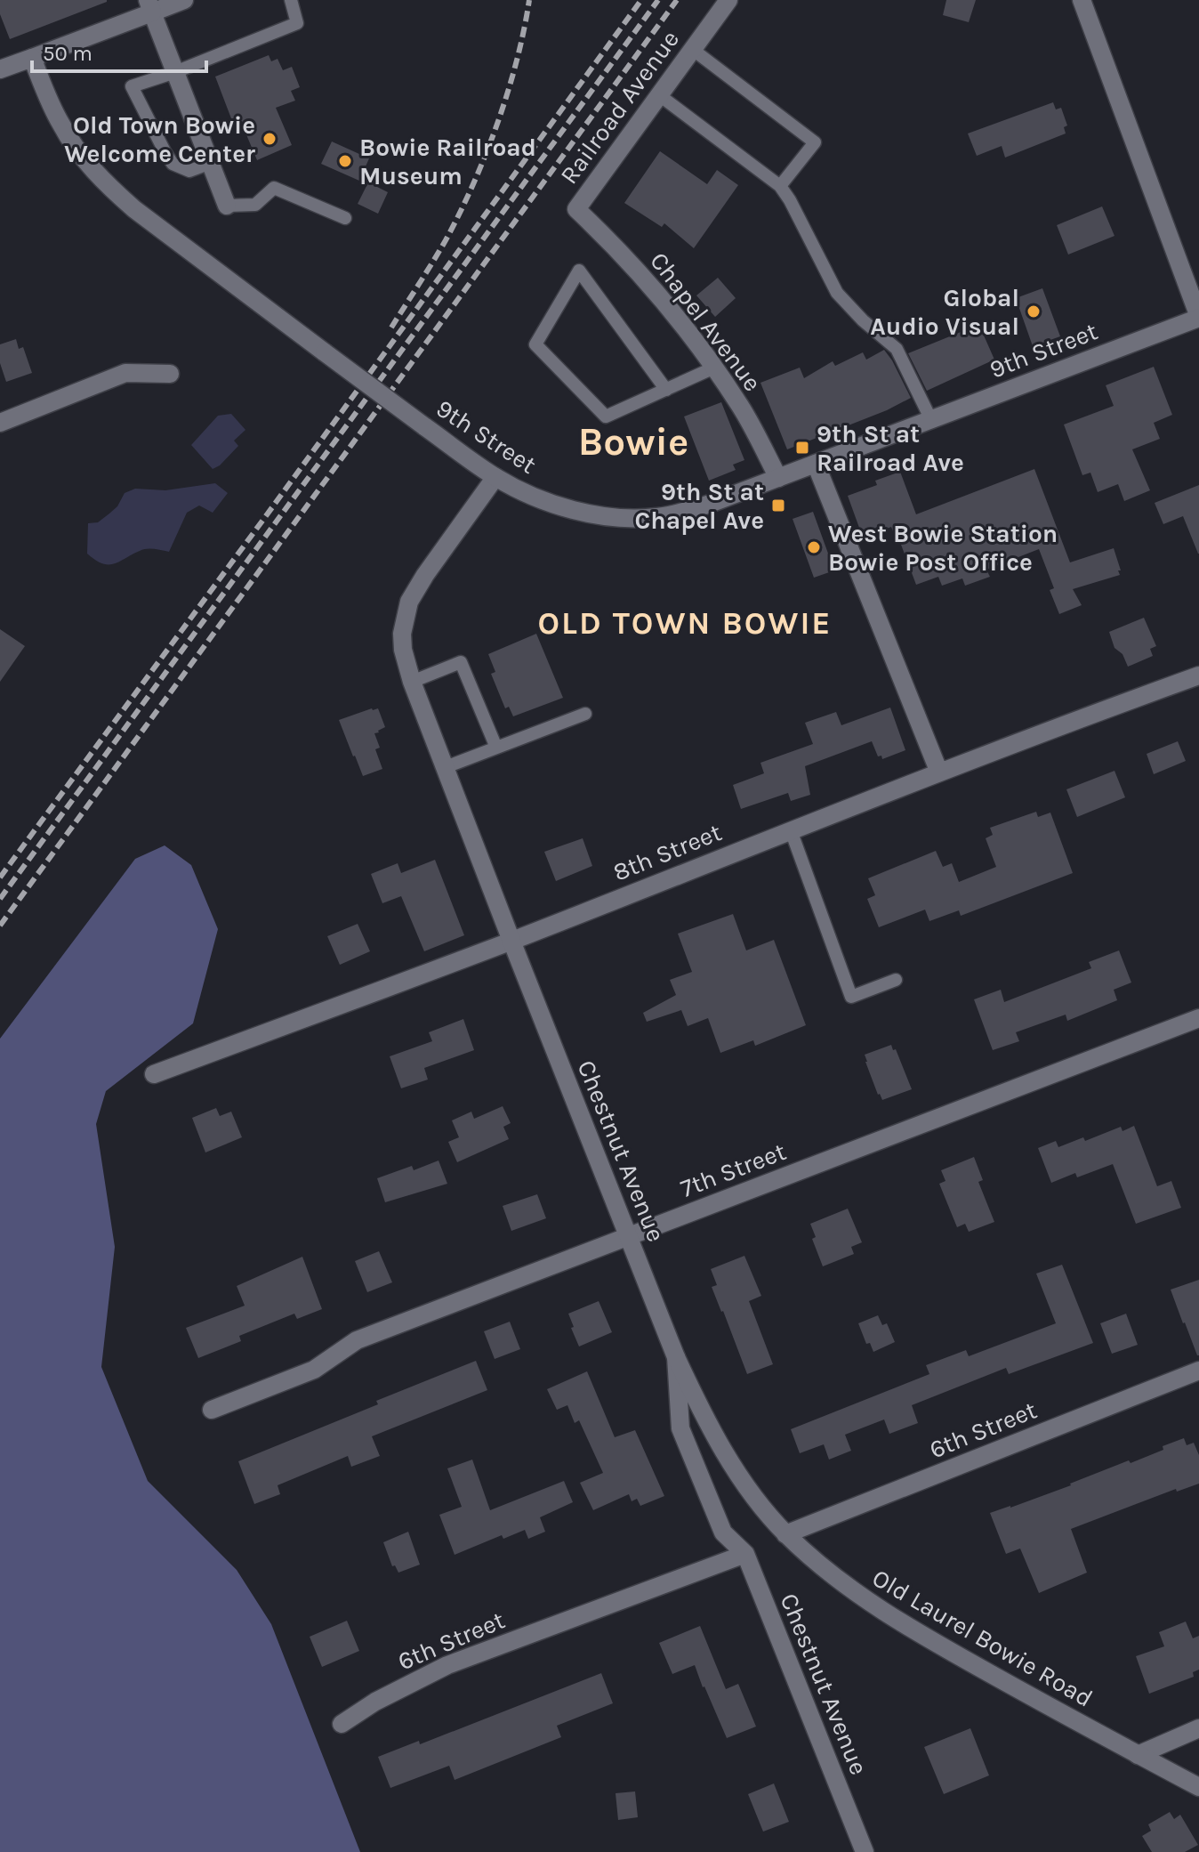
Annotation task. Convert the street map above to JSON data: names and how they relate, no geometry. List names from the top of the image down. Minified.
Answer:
{"streets":{"street":["Railroad Avenue","Chapel Avenue","9th Street","8th Street","Chestnut Avenue","7th Street","6th Street","Old Laurel Bowie Road"]},"crossings":[["Railroad Avenue","Chapel Avenue"],["Chapel Avenue","9th Street"],["9th Street","Chestnut Avenue"],["8th Street","Chestnut Avenue"],["Chestnut Avenue","7th Street"],["Chestnut Avenue","6th Street"],["Chestnut Avenue","Old Laurel Bowie Road"],["6th Street","Old Laurel Bowie Road"]],"districts":["Bowie","OLD TOWN BOWIE"],"places":{"other":["Old Town Bowie Welcome Center","Bowie Railroad Museum","Global Audio Visual","West Bowie Station Bowie Post Office"],"transit":["9th St at Railroad Ave","9th St at Chapel Ave"]},"scale_bar":"50 m"}
